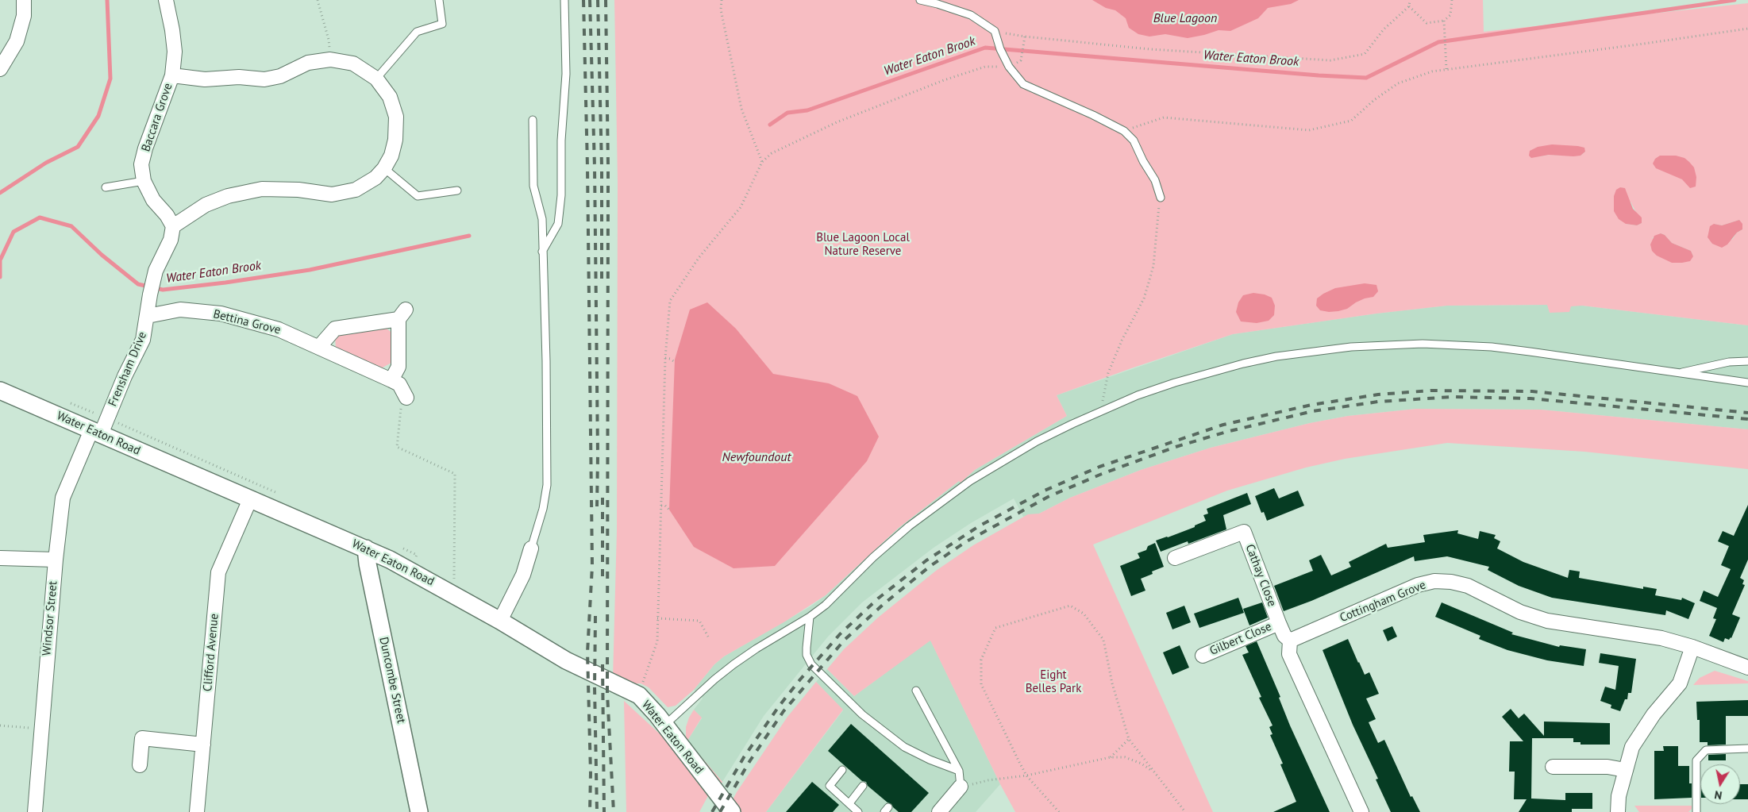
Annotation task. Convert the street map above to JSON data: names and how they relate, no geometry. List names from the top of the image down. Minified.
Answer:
{"streets":{"street":["Baccara Grove","Bettina Grove","Frensham Drive","Water Eaton Road","Cathay Close","Cottingham Grove","Windsor Street","Gilbert Close","Clifford Avenue","Duncombe Street"]},"crossings":[["Baccara Grove","Frensham Drive"],["Bettina Grove","Frensham Drive"],["Frensham Drive","Water Eaton Road"],["Frensham Drive","Windsor Street"],["Water Eaton Road","Windsor Street"],["Water Eaton Road","Clifford Avenue"],["Water Eaton Road","Duncombe Street"],["Cathay Close","Cottingham Grove"],["Cathay Close","Gilbert Close"]],"water":["Blue Lagoon","Water Eaton Brook","Newfoundout"],"parks":["Blue Lagoon Local Nature Reserve","Eight Belles Park"],"north":"bottom"}
